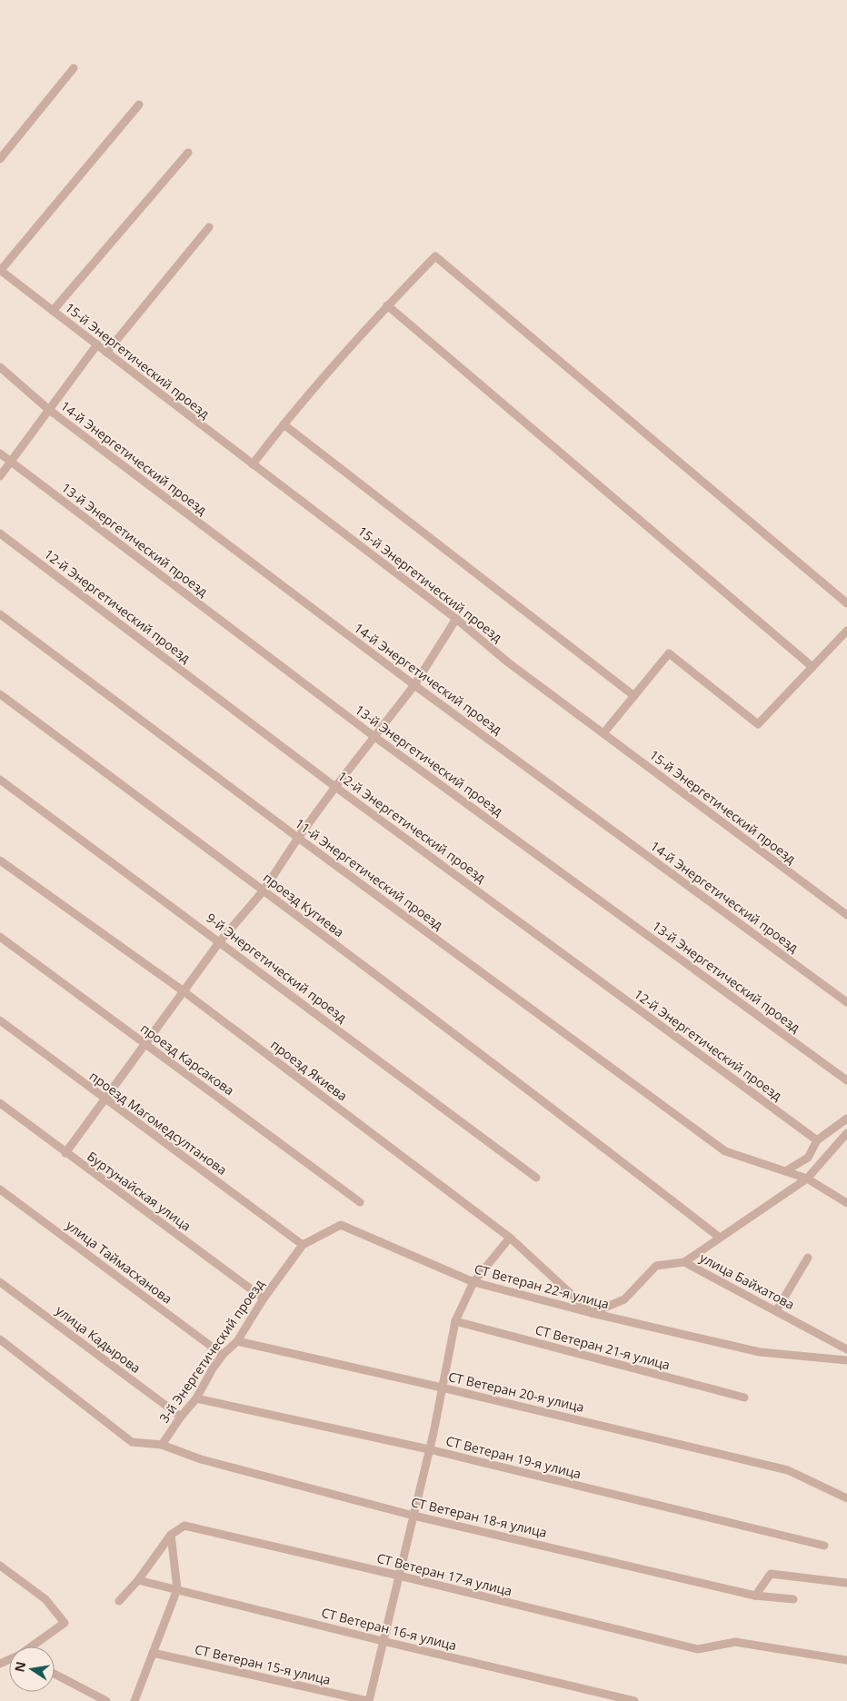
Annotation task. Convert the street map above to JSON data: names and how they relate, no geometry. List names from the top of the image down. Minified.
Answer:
{"streets":{"street":["15-й Энергетический проезд","14-й Энергетический проезд","13-й Энергетический проезд","12-й Энергетический проезд","11-й Энергетический проезд","проезд Кугиева","9-й Энергетический проезд","проезд Карсакова","проезд Якиева","проезд Магомедсултанова","Буртунайская улица","улица Таймасханова","улица Байхатова","СТ Ветеран 22-я улица","улица Кадырова","СТ Ветеран 21-я улица","3-й Энергетический проезд","СТ Ветеран 20-я улица","СТ Ветеран 19-я улица","СТ Ветеран 18-я улица","СТ Ветеран 17-я улица","СТ Ветеран 16-я улица","СТ Ветеран 15-я улица"]},"crossings":[["проезд Якиева","улица Байхатова"],["проезд Якиева","СТ Ветеран 22-я улица"],["проезд Магомедсултанова","СТ Ветеран 22-я улица"],["проезд Магомедсултанова","3-й Энергетический проезд"],["Буртунайская улица","3-й Энергетический проезд"],["улица Таймасханова","3-й Энергетический проезд"],["улица Байхатова","СТ Ветеран 22-я улица"],["СТ Ветеран 22-я улица","3-й Энергетический проезд"],["улица Кадырова","3-й Энергетический проезд"],["3-й Энергетический проезд","СТ Ветеран 20-я улица"],["3-й Энергетический проезд","СТ Ветеран 19-я улица"],["3-й Энергетический проезд","СТ Ветеран 18-я улица"]],"north":"left"}
